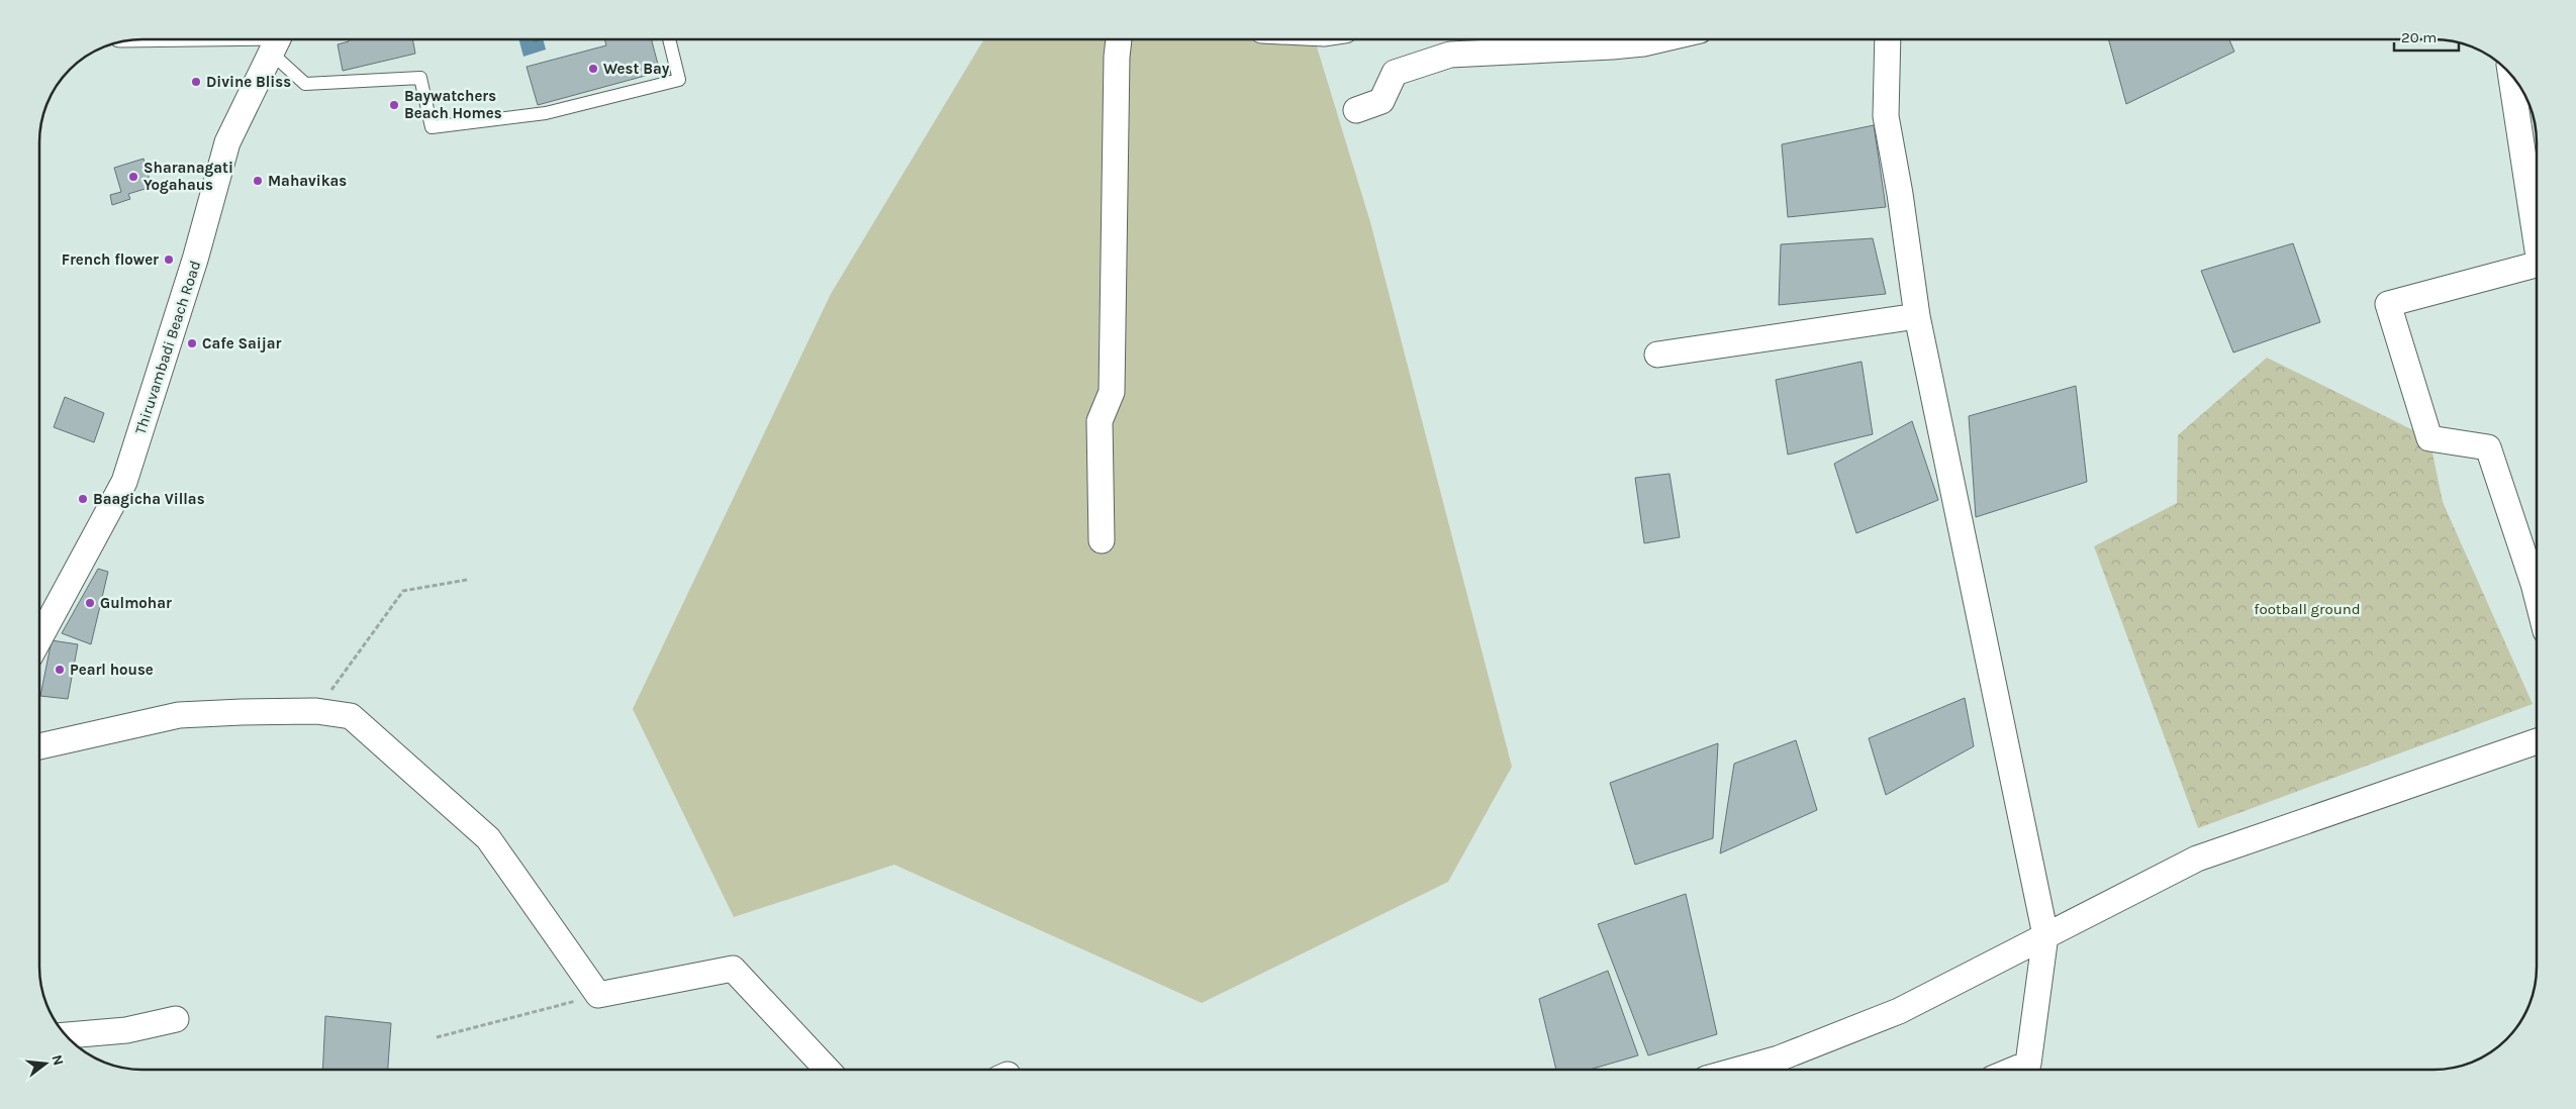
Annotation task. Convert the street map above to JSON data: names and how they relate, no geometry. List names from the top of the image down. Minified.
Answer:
{"streets":{"street":["Thiruvambadi Beach Road"]},"parks":["football ground"],"places":["West Bay","Divine Bliss","Baywatchers Beach Homes","Sharanagati Yogahaus","Mahavikas","French flower","Cafe Saijar","Baagicha Villas","Gulmohar","Pearl house"],"scale_bar":"20 m","north":"right"}
